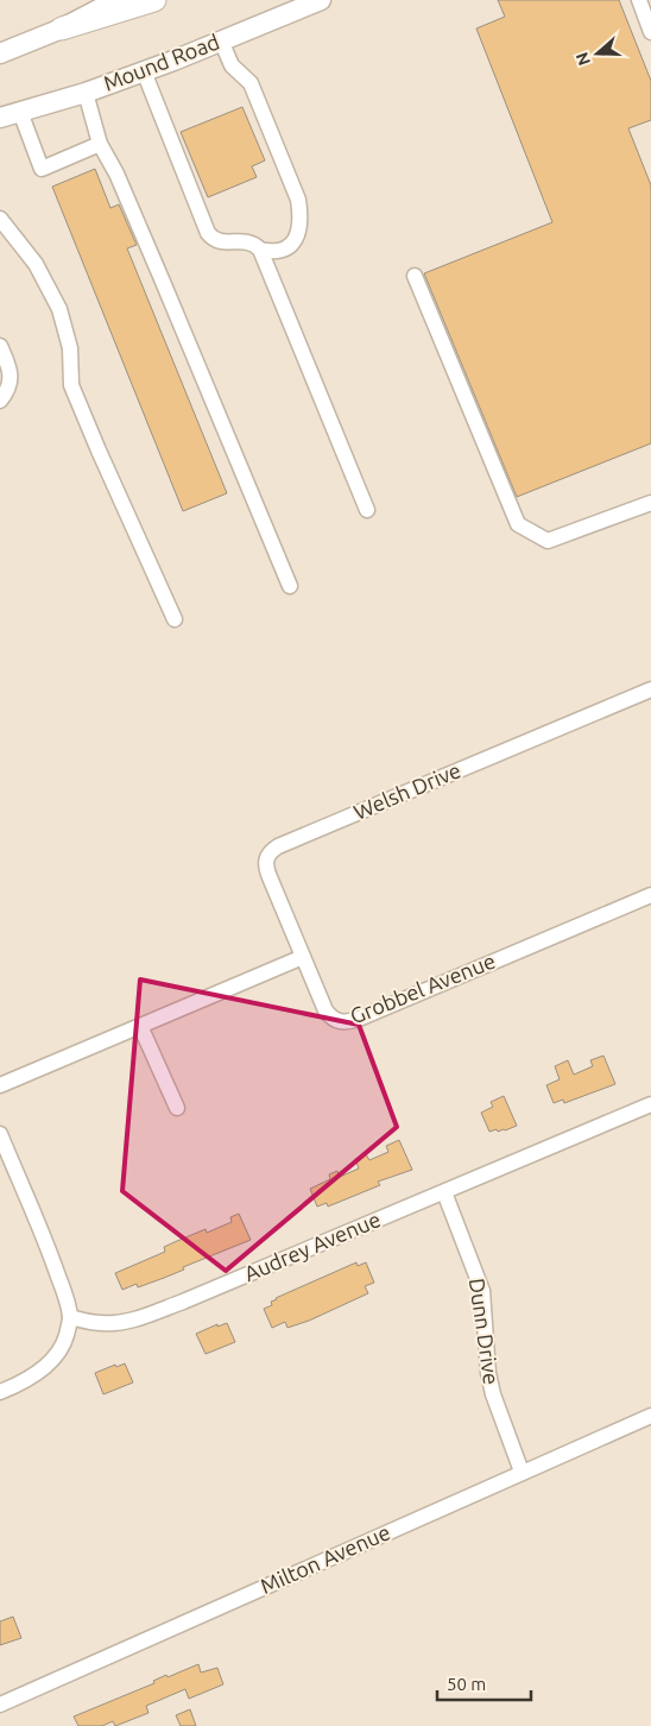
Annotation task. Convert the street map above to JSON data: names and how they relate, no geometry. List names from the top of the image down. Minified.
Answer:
{"streets":{"main road":["Mound Road"],"street":["Welsh Drive","Grobbel Avenue","Audrey Avenue","Dunn Drive","Milton Avenue"]},"crossings":[["Welsh Drive","Grobbel Avenue"],["Audrey Avenue","Dunn Drive"],["Dunn Drive","Milton Avenue"]],"scale_bar":"50 m","north":"left"}
